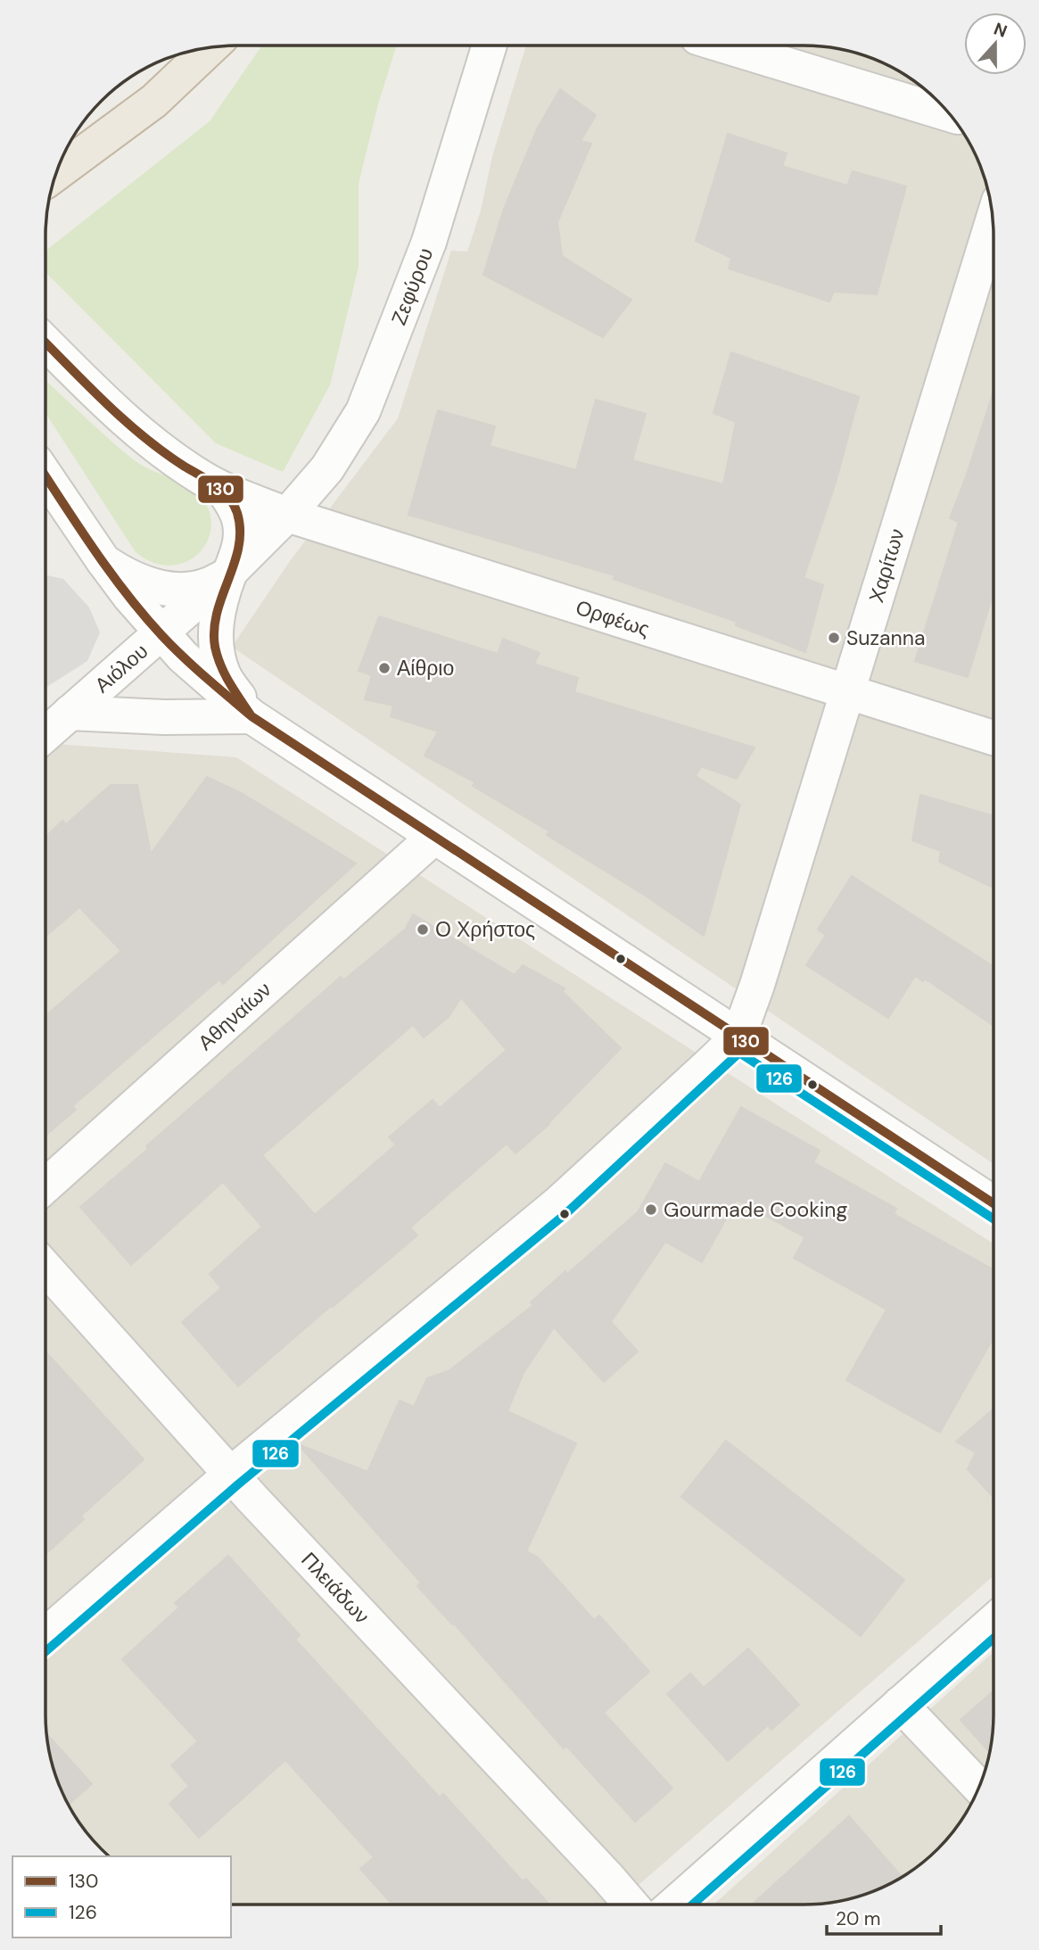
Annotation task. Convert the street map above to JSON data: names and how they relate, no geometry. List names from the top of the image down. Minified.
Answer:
{"streets":{"street":["Ζεφύρου","Χαρίτων","Ορφέως","Αιόλου","Αθηναίων","Πλειάδων"]},"crossings":[["Ζεφύρου","Ορφέως"],["Ζεφύρου","Αιόλου"],["Χαρίτων","Ορφέως"],["Ορφέως","Αιόλου"]],"places":["Suzanna","Αίθριο","Ο Χρήστος","Gourmade Cooking"],"lines":["transit line 130","transit line 126"],"legend":["130","126"],"scale_bar":"20 m","north":"top"}
